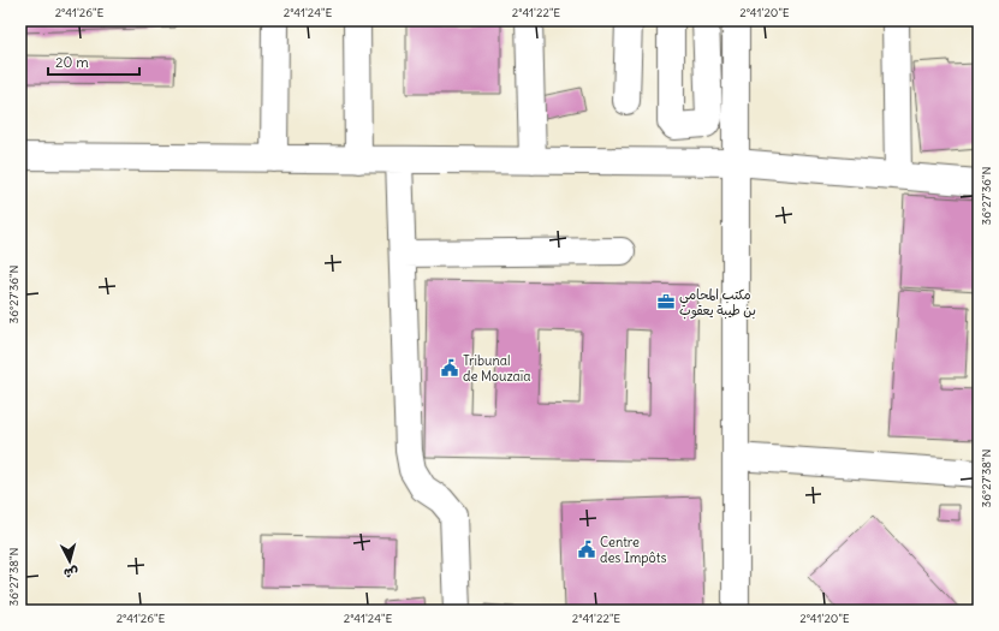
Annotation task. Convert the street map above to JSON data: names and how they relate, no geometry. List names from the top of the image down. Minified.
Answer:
{"places":{"office":["مكتب المحامي بن طيبة يعقوب"],"public building":["Tribunal de Mouzaïa","Centre des Impôts"]},"scale_bar":"20 m","north":"bottom","coordinates":["2°41'26\"E","2°41'24\"E","2°41'22\"E","2°41'20\"E","36°27'36\"N","36°27'38\"N"]}
